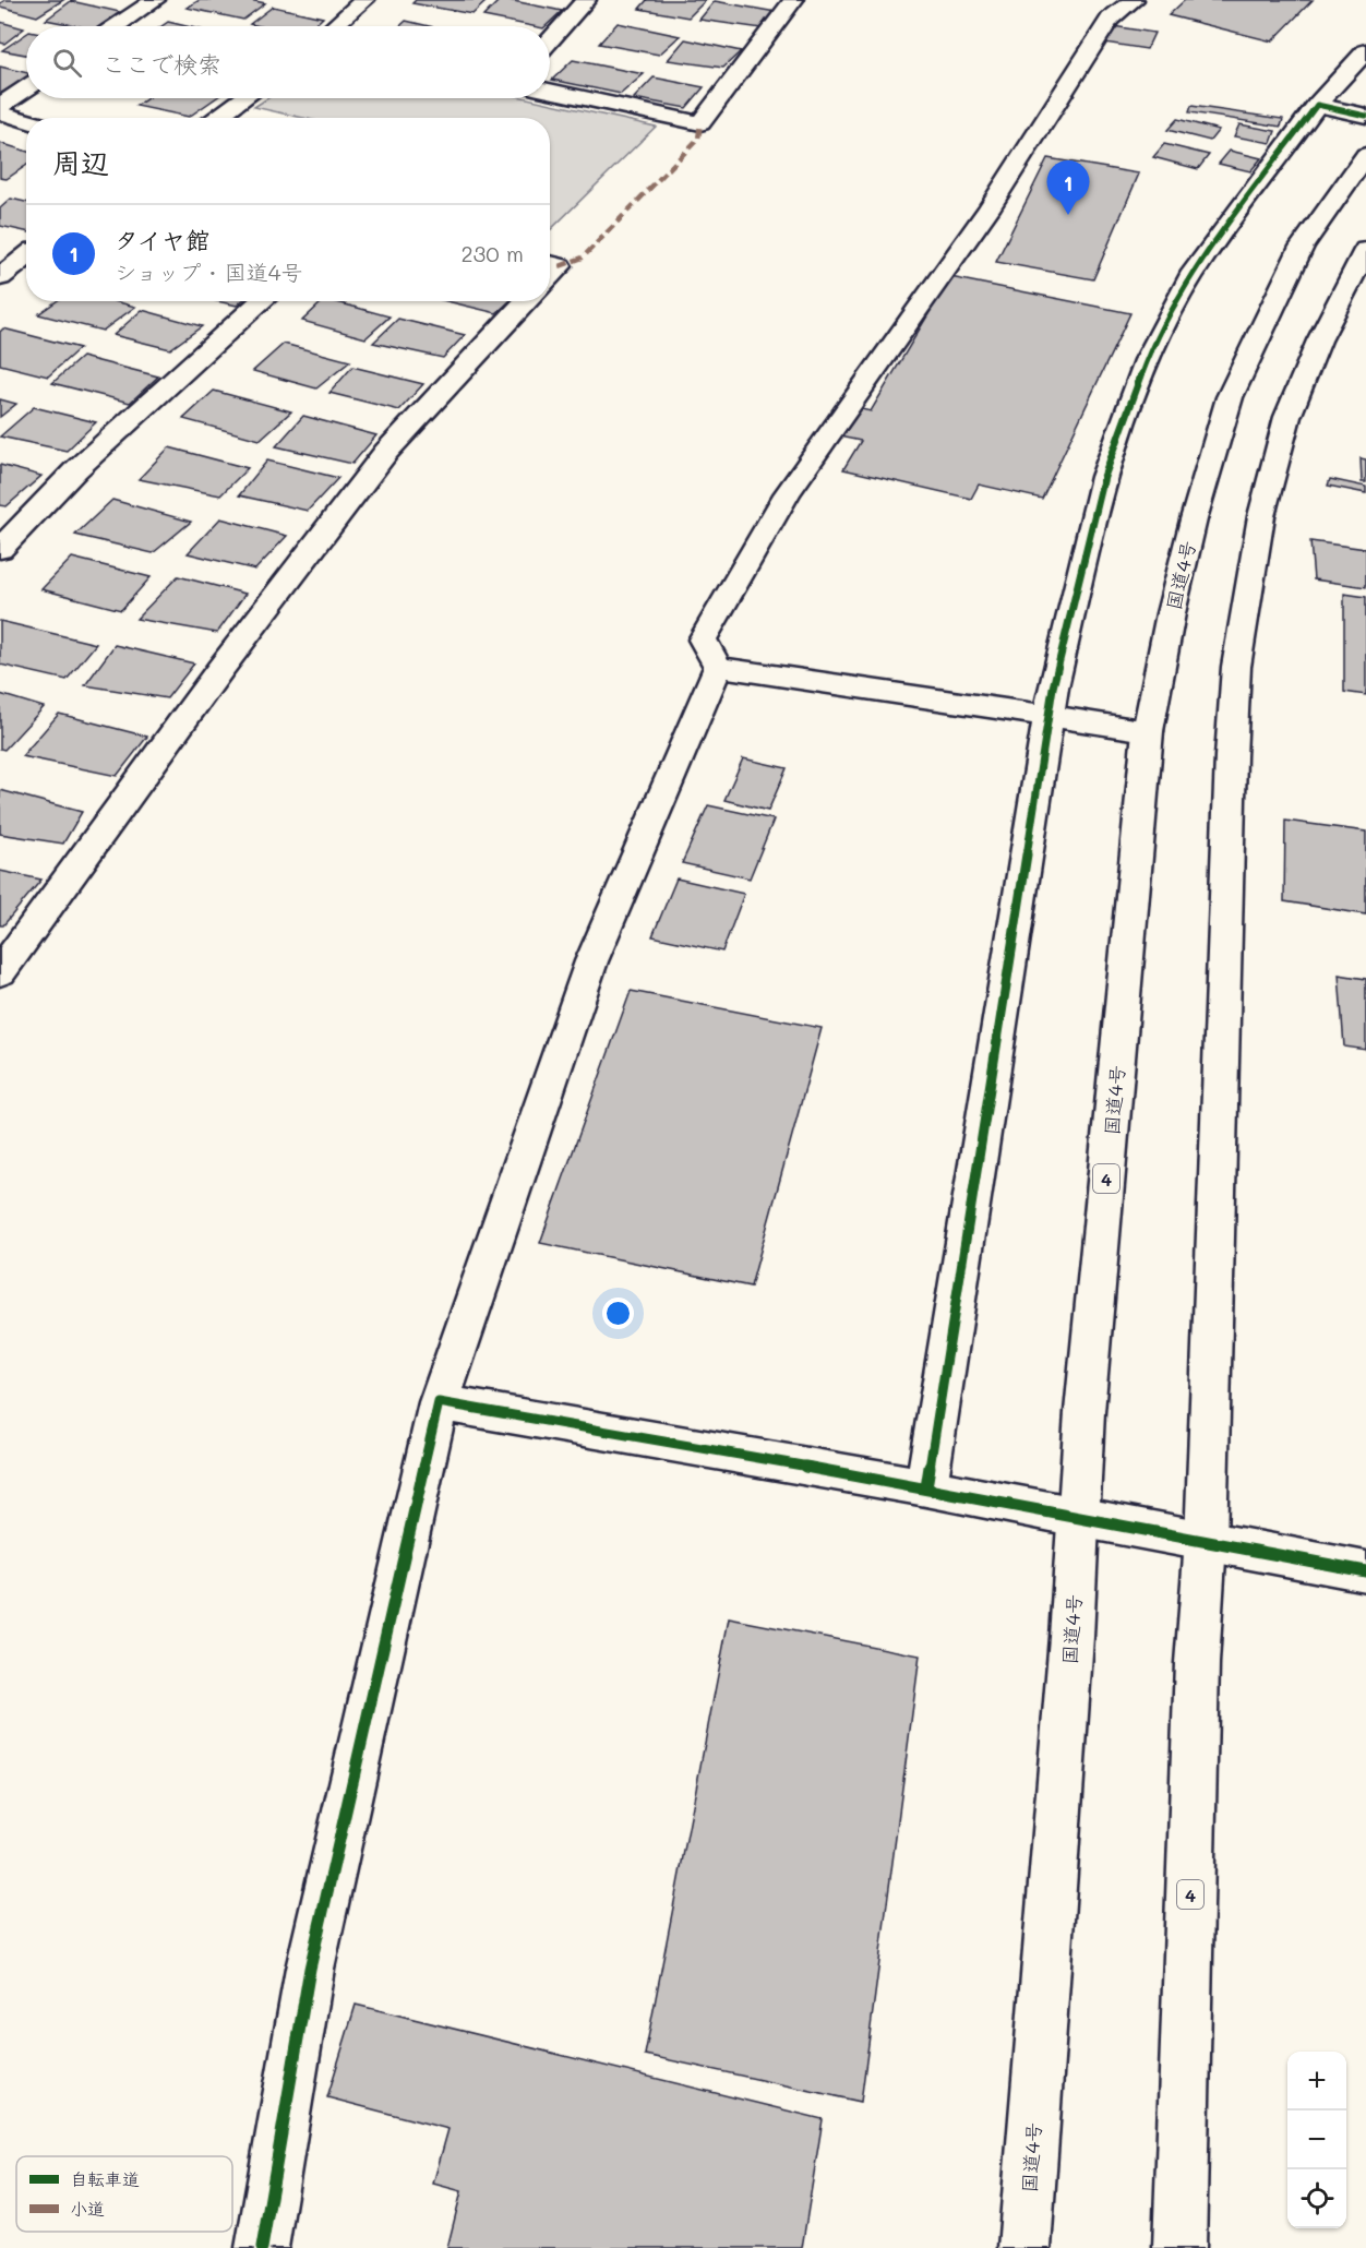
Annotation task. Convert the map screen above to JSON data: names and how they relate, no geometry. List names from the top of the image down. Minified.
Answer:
{"streets":{"main road":["国道4号","4"]},"legend":["自転車道","小道"],"page":{"search":"ここで検索","heading":"周辺","pins":"1","list":[{"mark":"1","name":"タイヤ館","note":"ショップ · 国道4号","value":"230 m"}],"map_buttons":["+","−"]}}
